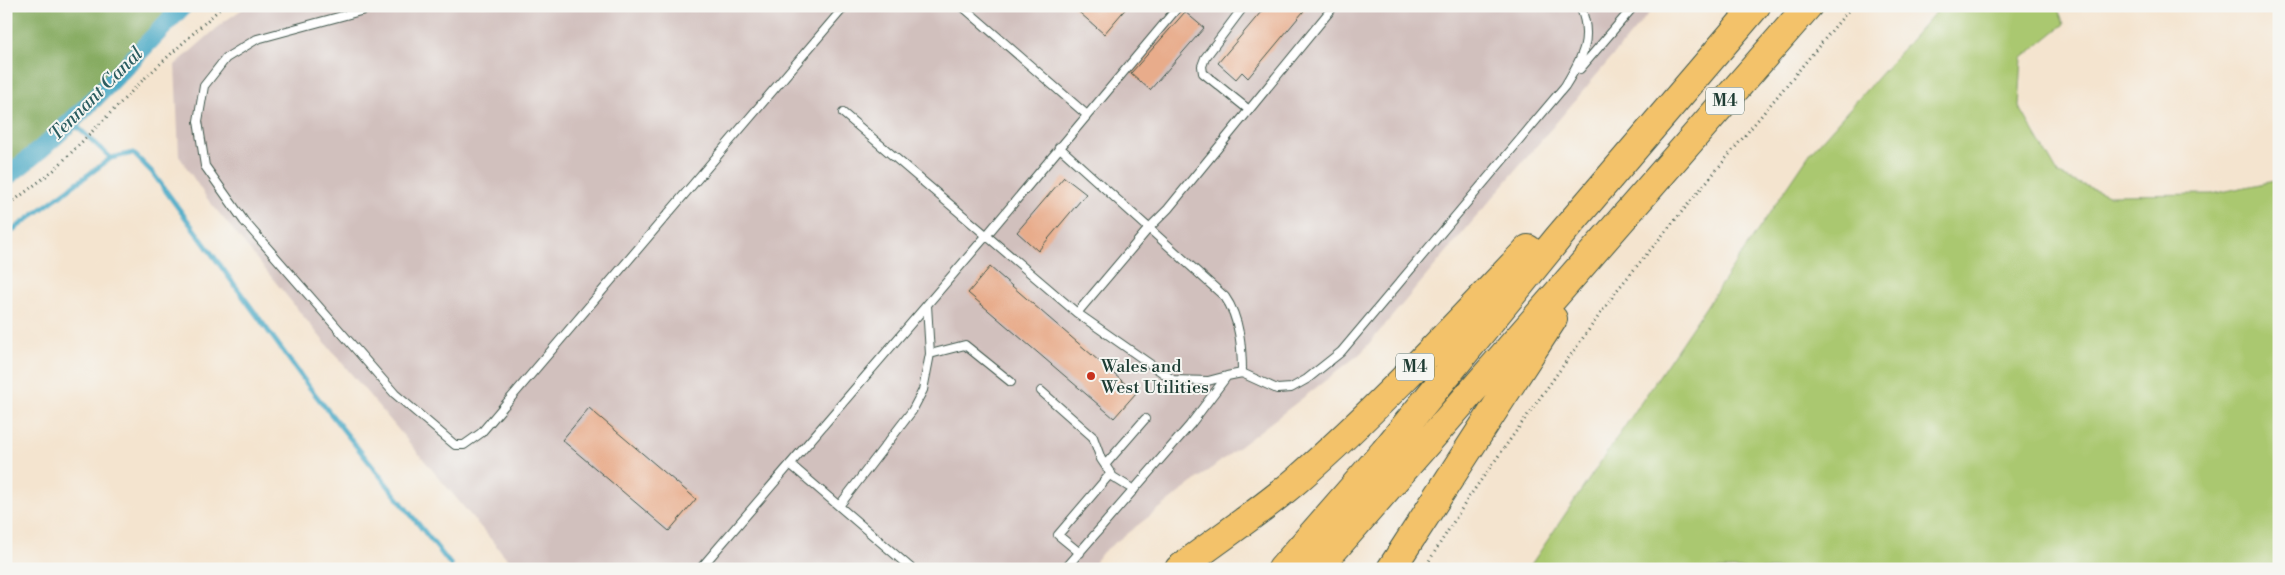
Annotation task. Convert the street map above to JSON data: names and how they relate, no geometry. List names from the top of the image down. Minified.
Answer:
{"streets":{"highway":["M4"]},"water":["Tennant Canal"],"places":["Wales and West Utilities"]}
